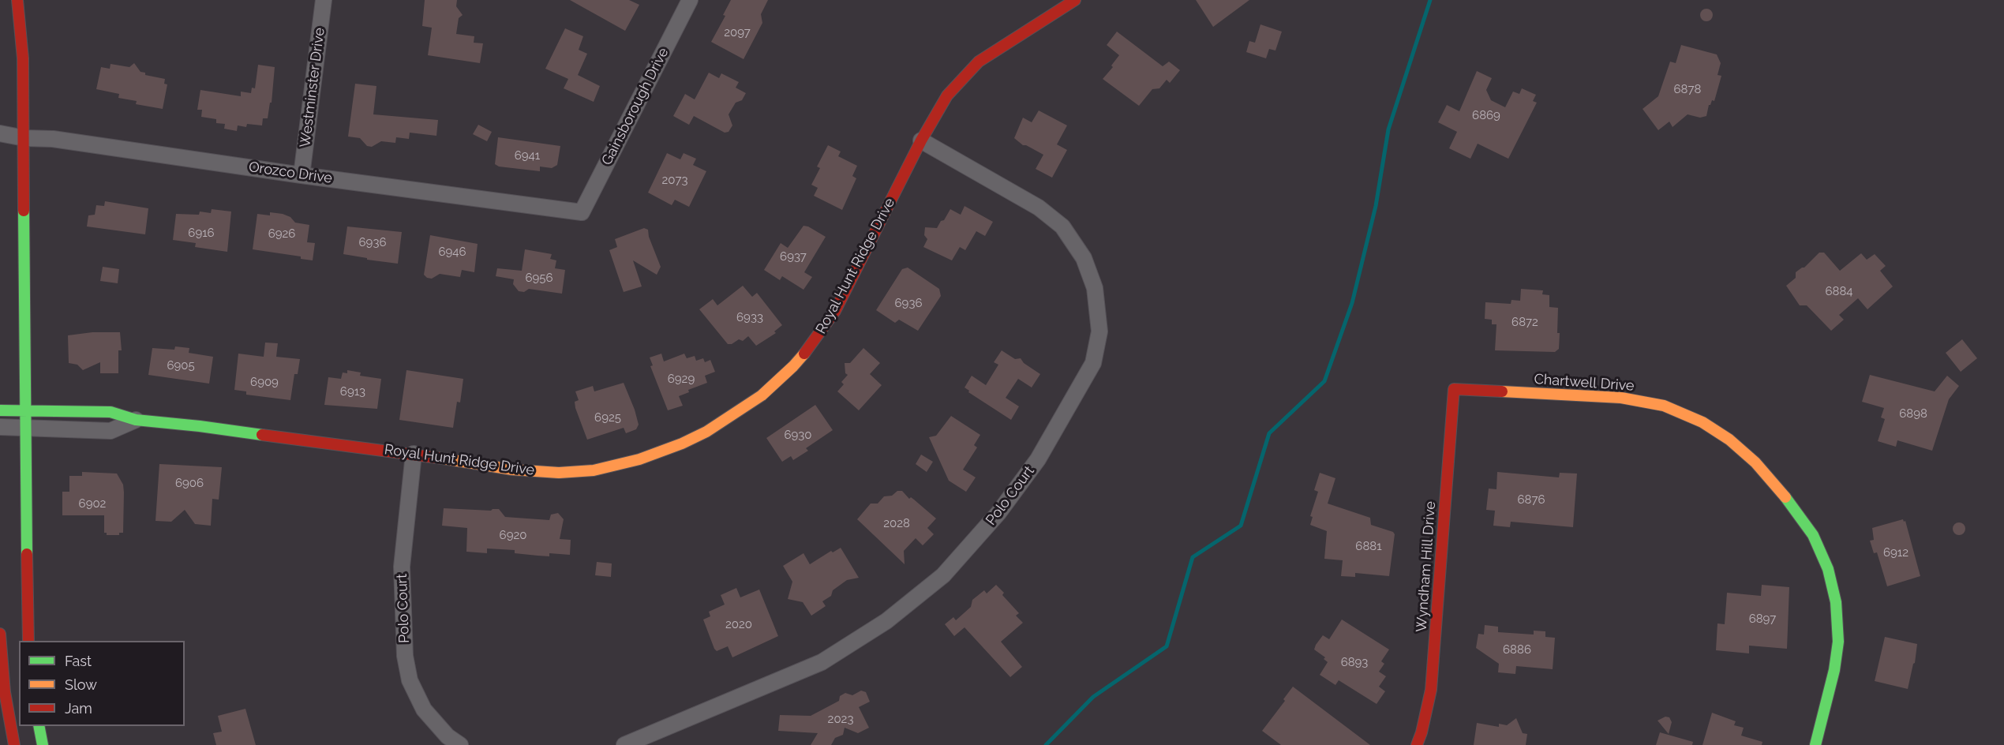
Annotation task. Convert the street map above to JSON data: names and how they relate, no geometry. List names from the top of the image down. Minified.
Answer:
{"streets":{"street":["Westminster Drive","Gainsborough Drive","Orozco Drive","Royal Hunt Ridge Drive","Chartwell Drive","Polo Court","Wyndham Hill Drive"]},"crossings":[["Westminster Drive","Orozco Drive"],["Gainsborough Drive","Orozco Drive"],["Royal Hunt Ridge Drive","Polo Court"],["Chartwell Drive","Wyndham Hill Drive"]],"house_numbers":["2097","6878","6869","6941","2073","6916","6926","6936","6946","6937","6956","6884","6936","6933","6872","6905","6929","6909","6913","6898","6925","6930","6906","6876","6902","2028","6920","6881","6912","6897","2020","6886","6893","2023"],"legend":["Fast","Slow","Jam"]}
